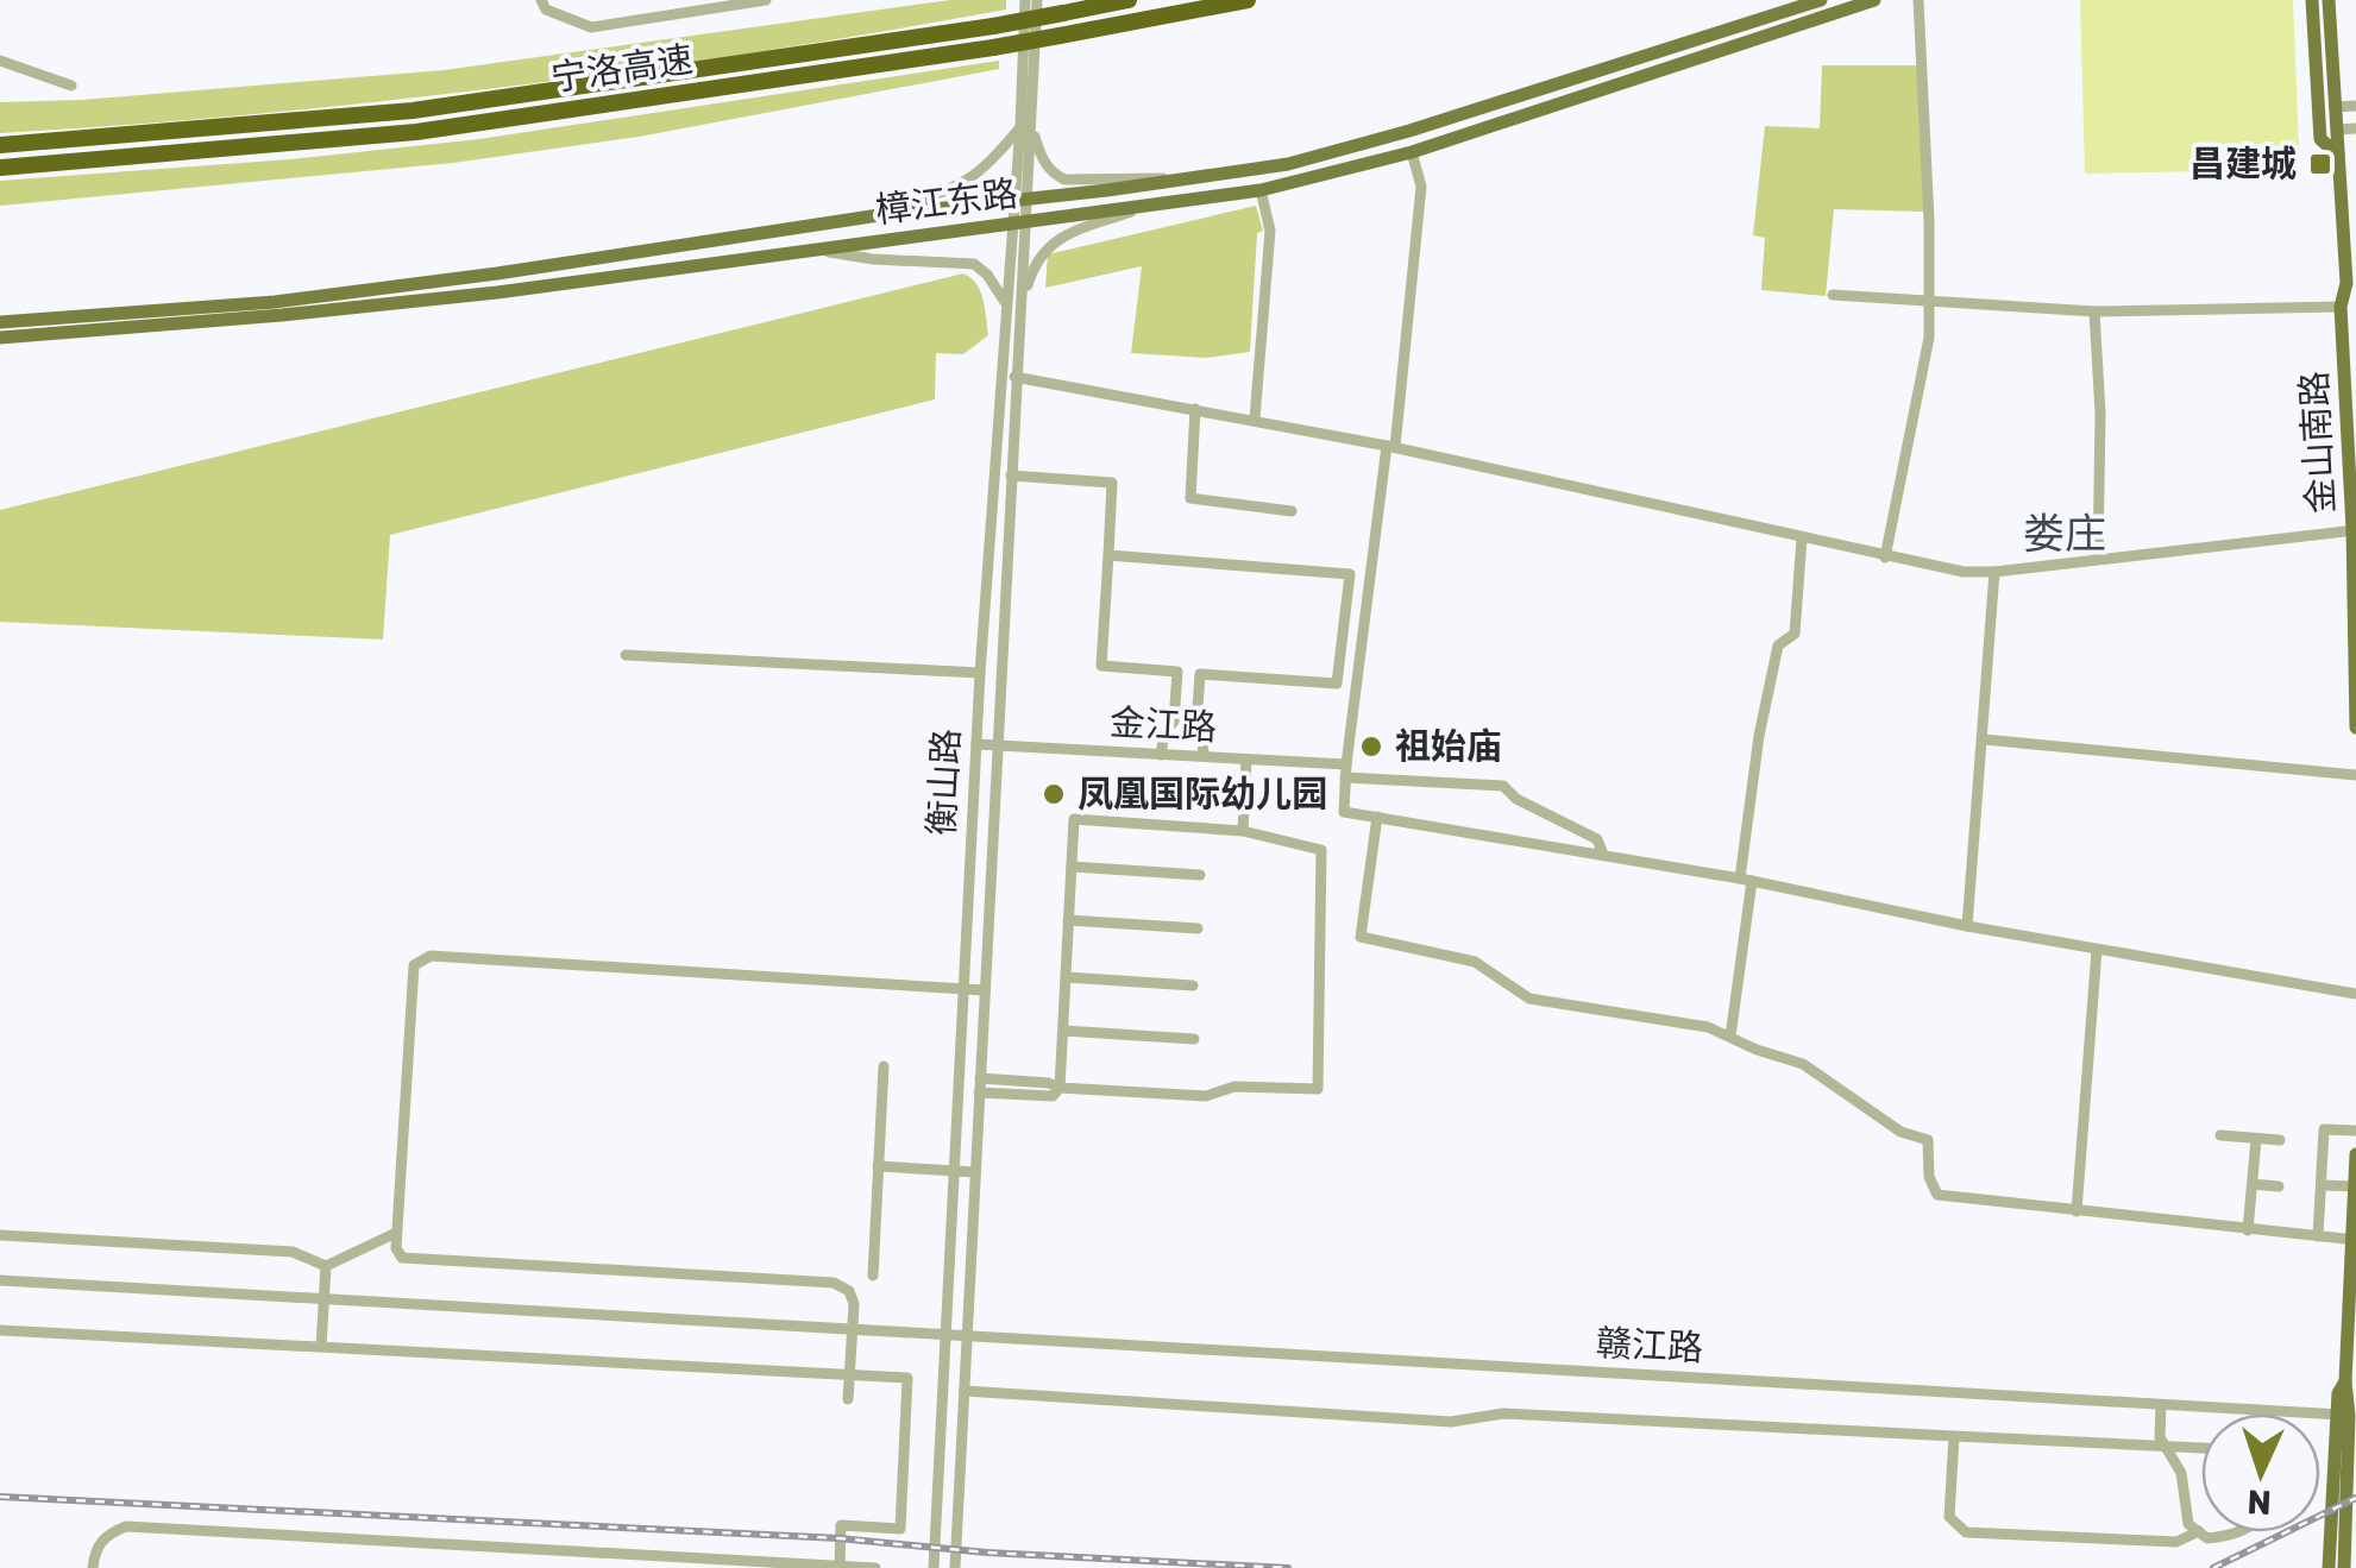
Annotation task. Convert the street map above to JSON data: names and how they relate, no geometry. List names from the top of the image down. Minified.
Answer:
{"streets":{"highway":["宁洛高速"],"main road":["樟江东路","金山南路"],"street":["金江路","衡山路","赣江路"]},"crossings":[["樟江东路","衡山路"],["金江路","衡山路"],["衡山路","赣江路"]],"districts":["娄庄"],"places":{"transit":["昌建城"],"other":["祖始庙","凤凰国际幼儿园"]},"north":"bottom"}
